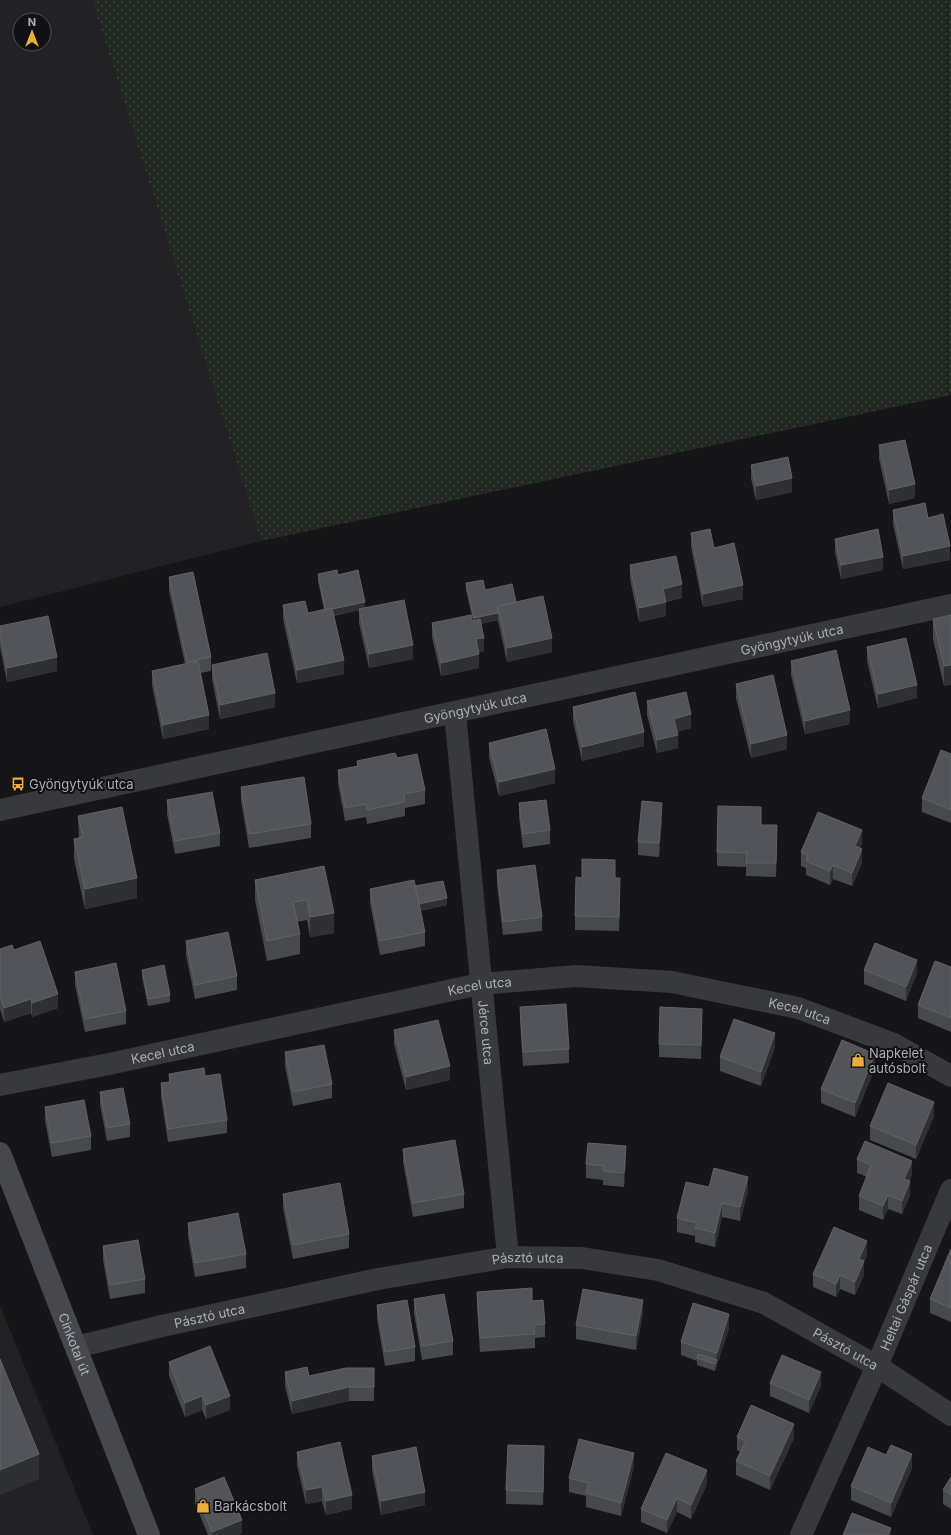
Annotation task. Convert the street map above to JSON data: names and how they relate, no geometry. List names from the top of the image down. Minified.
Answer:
{"streets":{"main road":["Cinkotai út"],"street":["Gyöngytyúk utca","Kecel utca","Jérce utca","Pásztó utca","Heltai Gáspár utca"]},"crossings":[["Gyöngytyúk utca","Jérce utca"],["Kecel utca","Jérce utca"],["Jérce utca","Pásztó utca"],["Pásztó utca","Heltai Gáspár utca"],["Pásztó utca","Cinkotai út"]],"places":{"bus stop":["Gyöngytyúk utca"],"shop":["Napkelet autósbolt","Barkácsbolt"]},"north":"top"}
